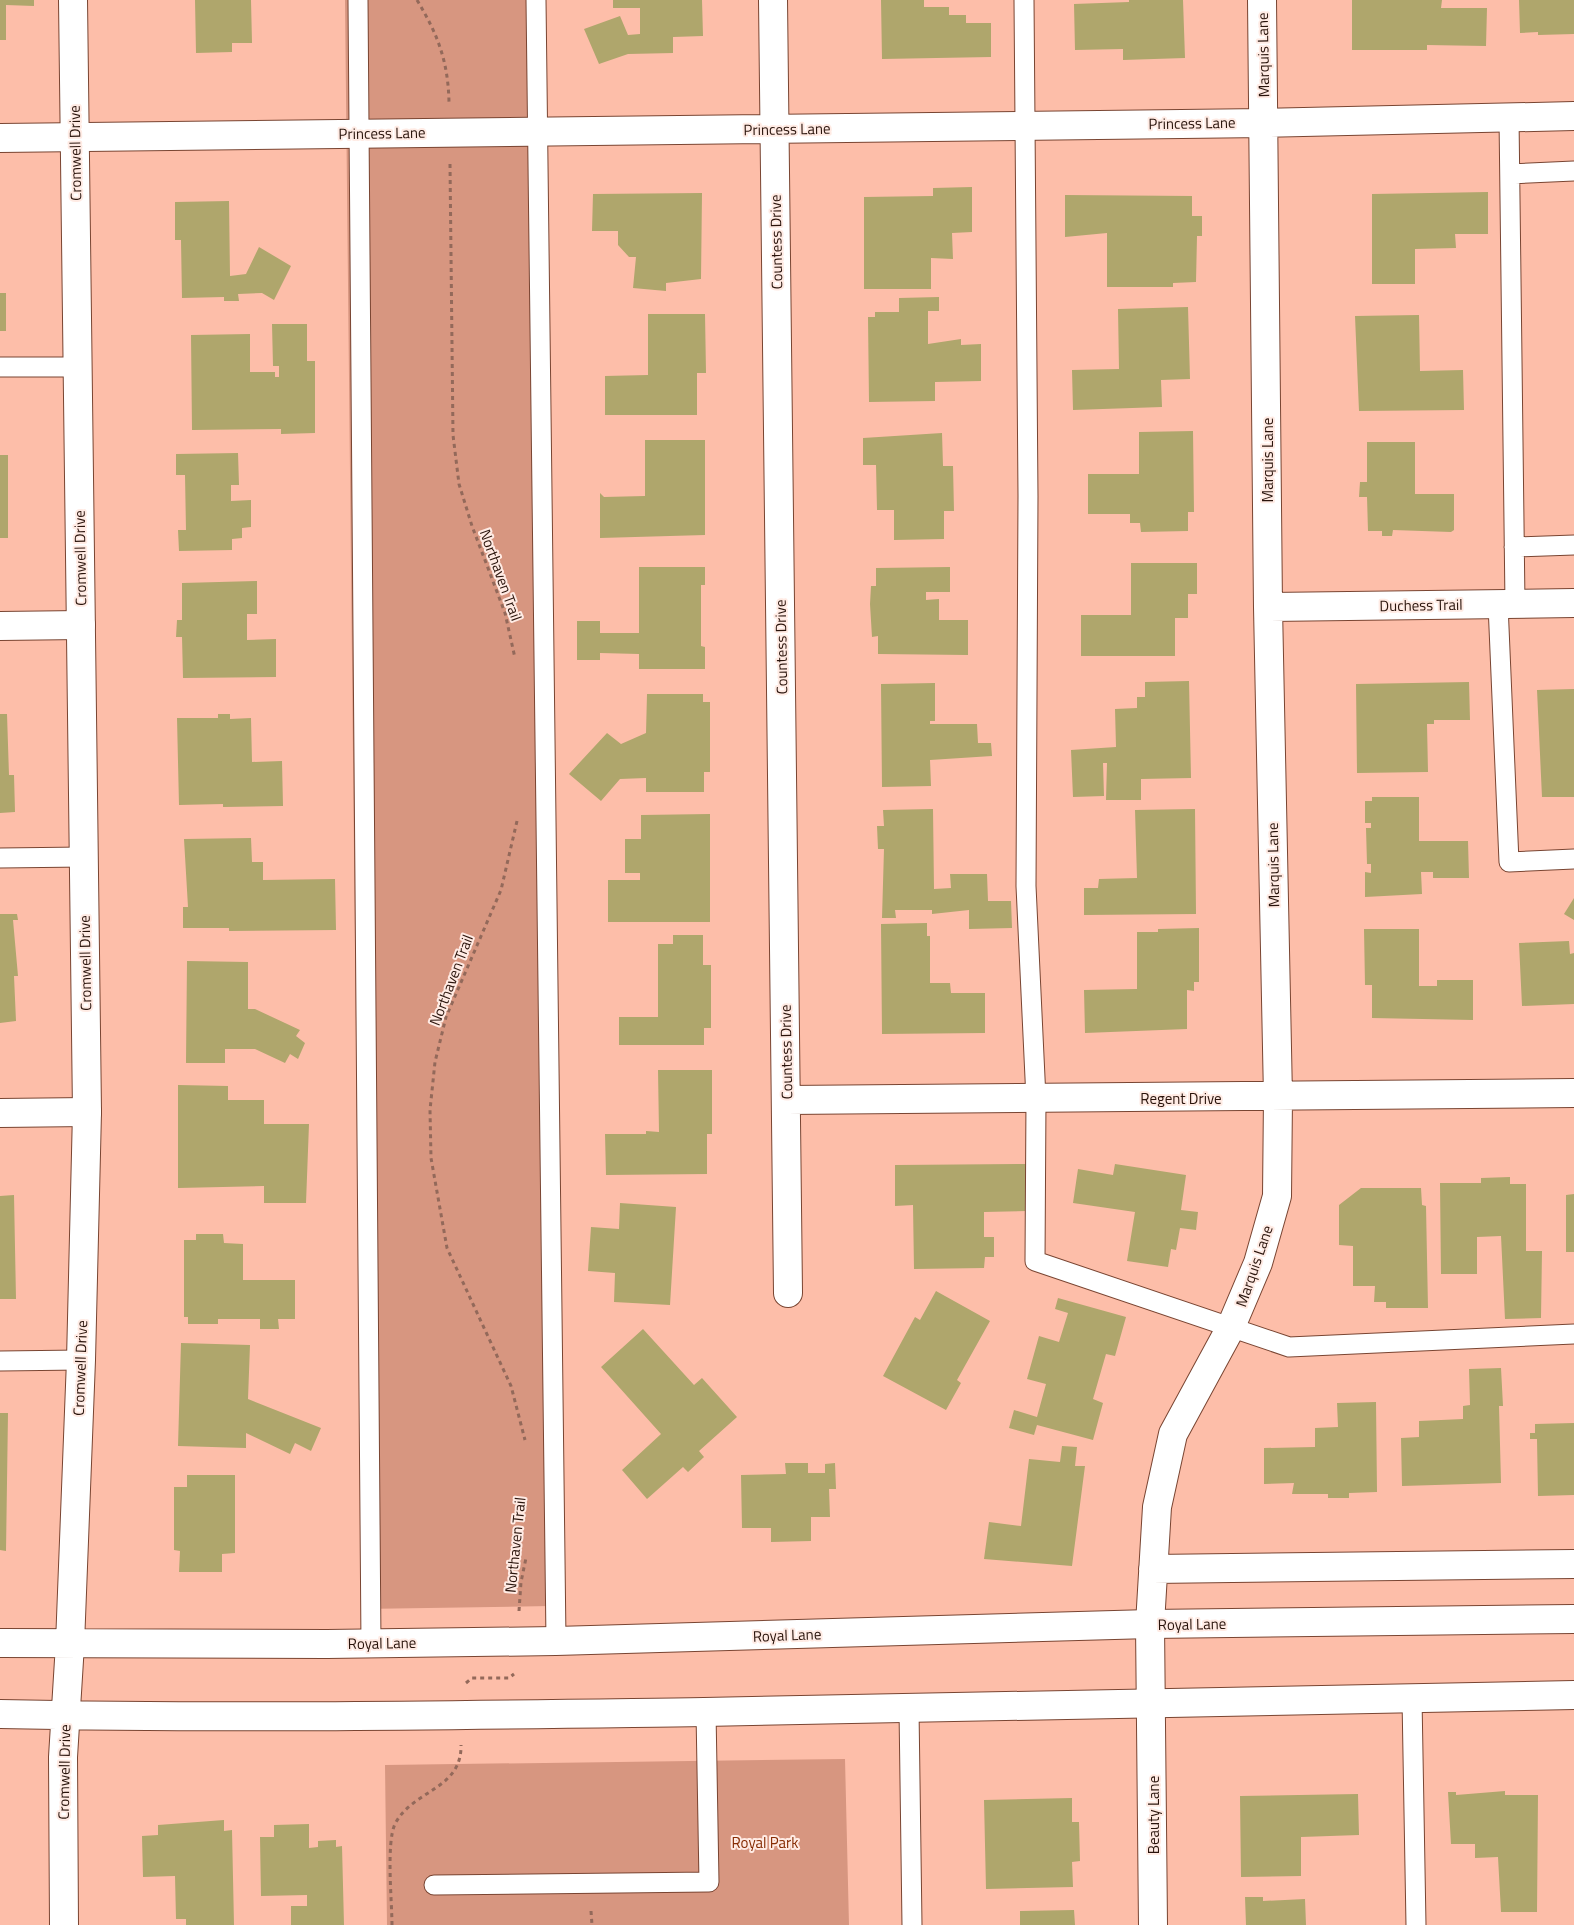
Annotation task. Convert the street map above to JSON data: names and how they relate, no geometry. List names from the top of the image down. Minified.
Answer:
{"streets":{"street":["Marquis Lane","Princess Lane","Cromwell Drive","Countess Drive","Duchess Trail","Regent Drive","Royal Lane","Beauty Lane"],"path":["Northaven Trail"]},"crossings":[["Marquis Lane","Princess Lane"],["Marquis Lane","Duchess Trail"],["Marquis Lane","Regent Drive"],["Marquis Lane","Royal Lane"],["Marquis Lane","Beauty Lane"],["Princess Lane","Cromwell Drive"],["Princess Lane","Countess Drive"],["Princess Lane","Northaven Trail"],["Cromwell Drive","Royal Lane"],["Countess Drive","Regent Drive"],["Northaven Trail","Royal Lane"]],"parks":["Royal Park"]}
